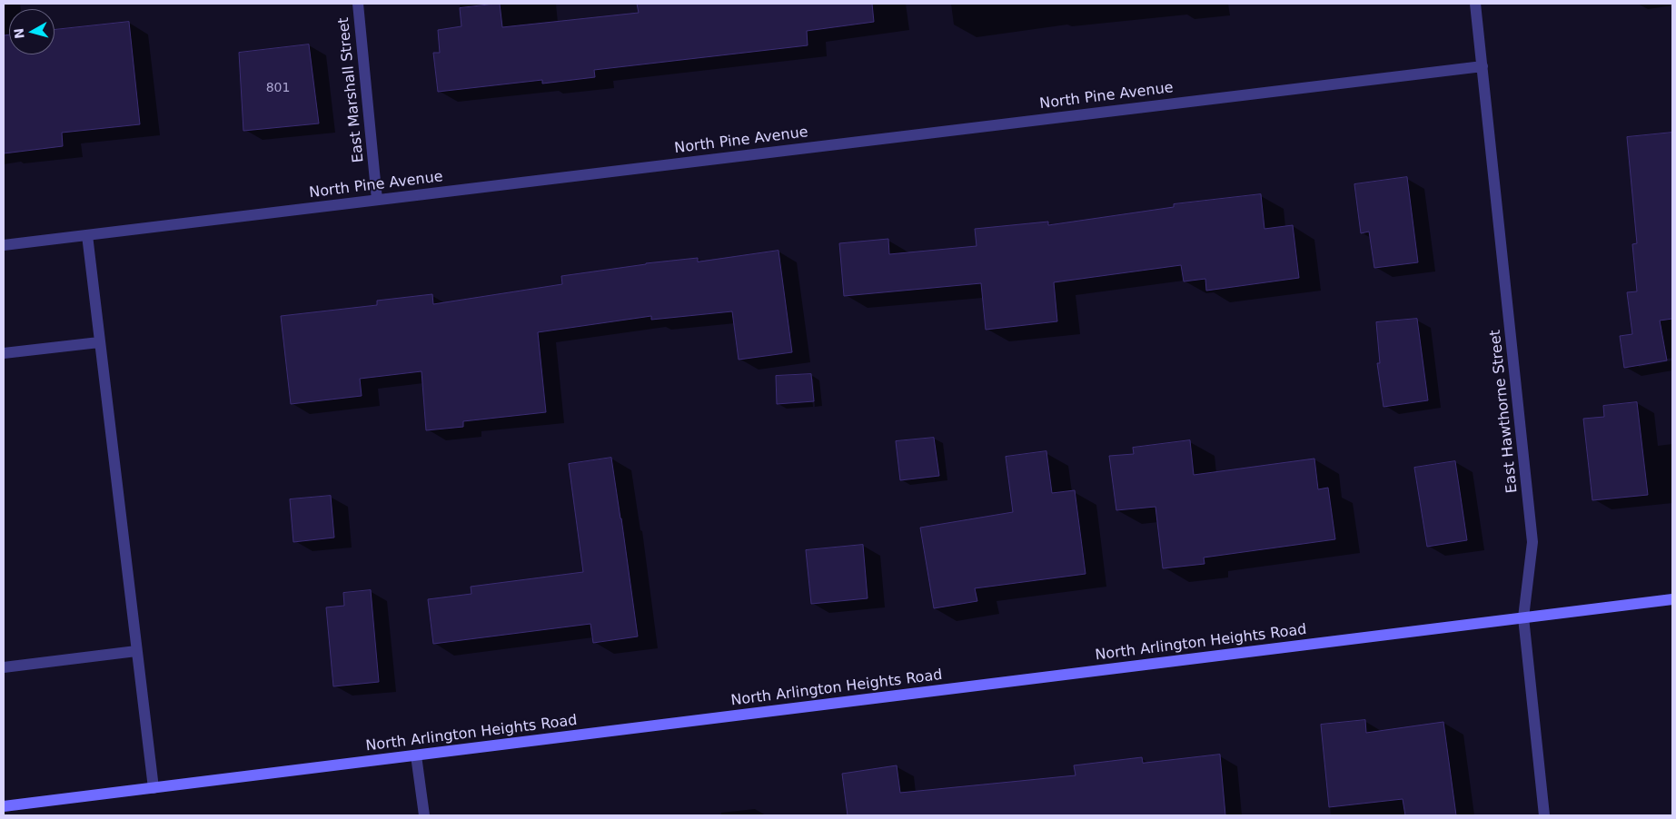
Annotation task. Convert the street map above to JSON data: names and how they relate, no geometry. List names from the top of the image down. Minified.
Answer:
{"streets":{"main road":["North Arlington Heights Road"],"street":["East Marshall Street","North Pine Avenue","East Hawthorne Street"]},"crossings":[["East Marshall Street","North Pine Avenue"],["North Pine Avenue","East Hawthorne Street"],["East Hawthorne Street","North Arlington Heights Road"]],"house_numbers":["801"],"north":"left"}
